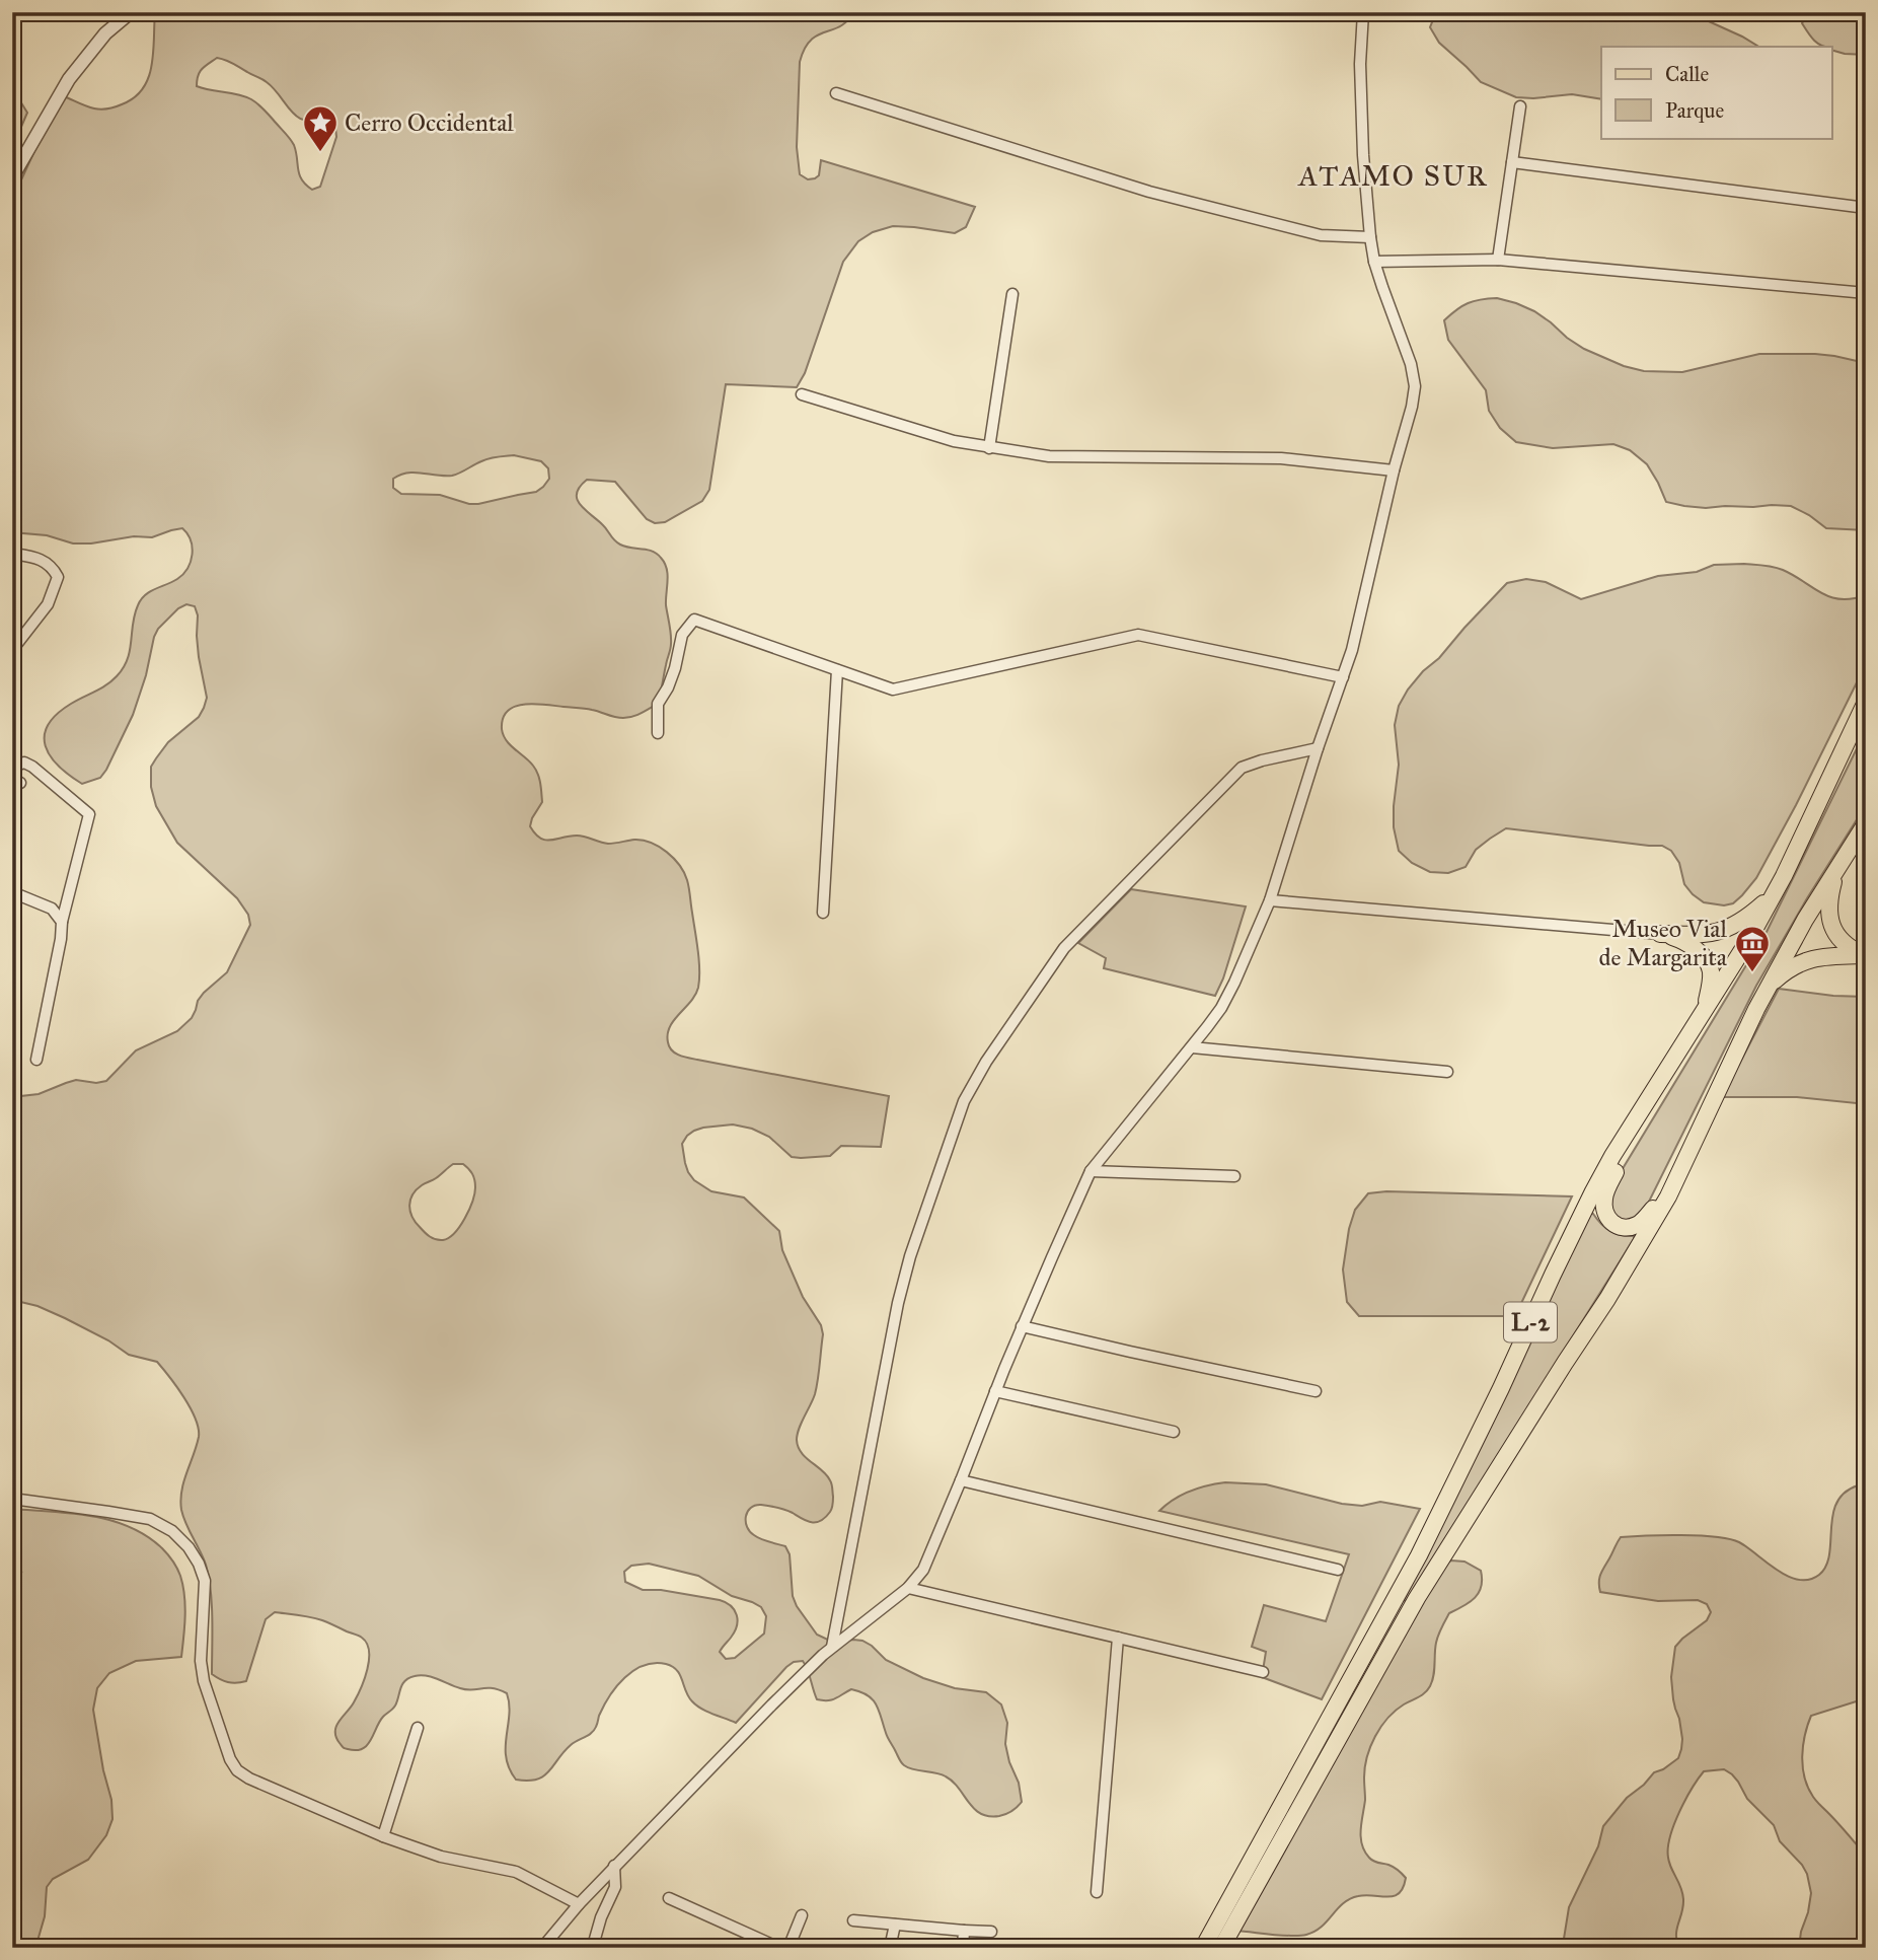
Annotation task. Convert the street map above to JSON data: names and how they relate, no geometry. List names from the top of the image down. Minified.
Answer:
{"streets":{"main road":["L-2"]},"districts":["ATAMO SUR"],"places":{"place":["Cerro Occidental"],"museum":["Museo Vial de Margarita"]},"legend":["Calle","Parque"]}
